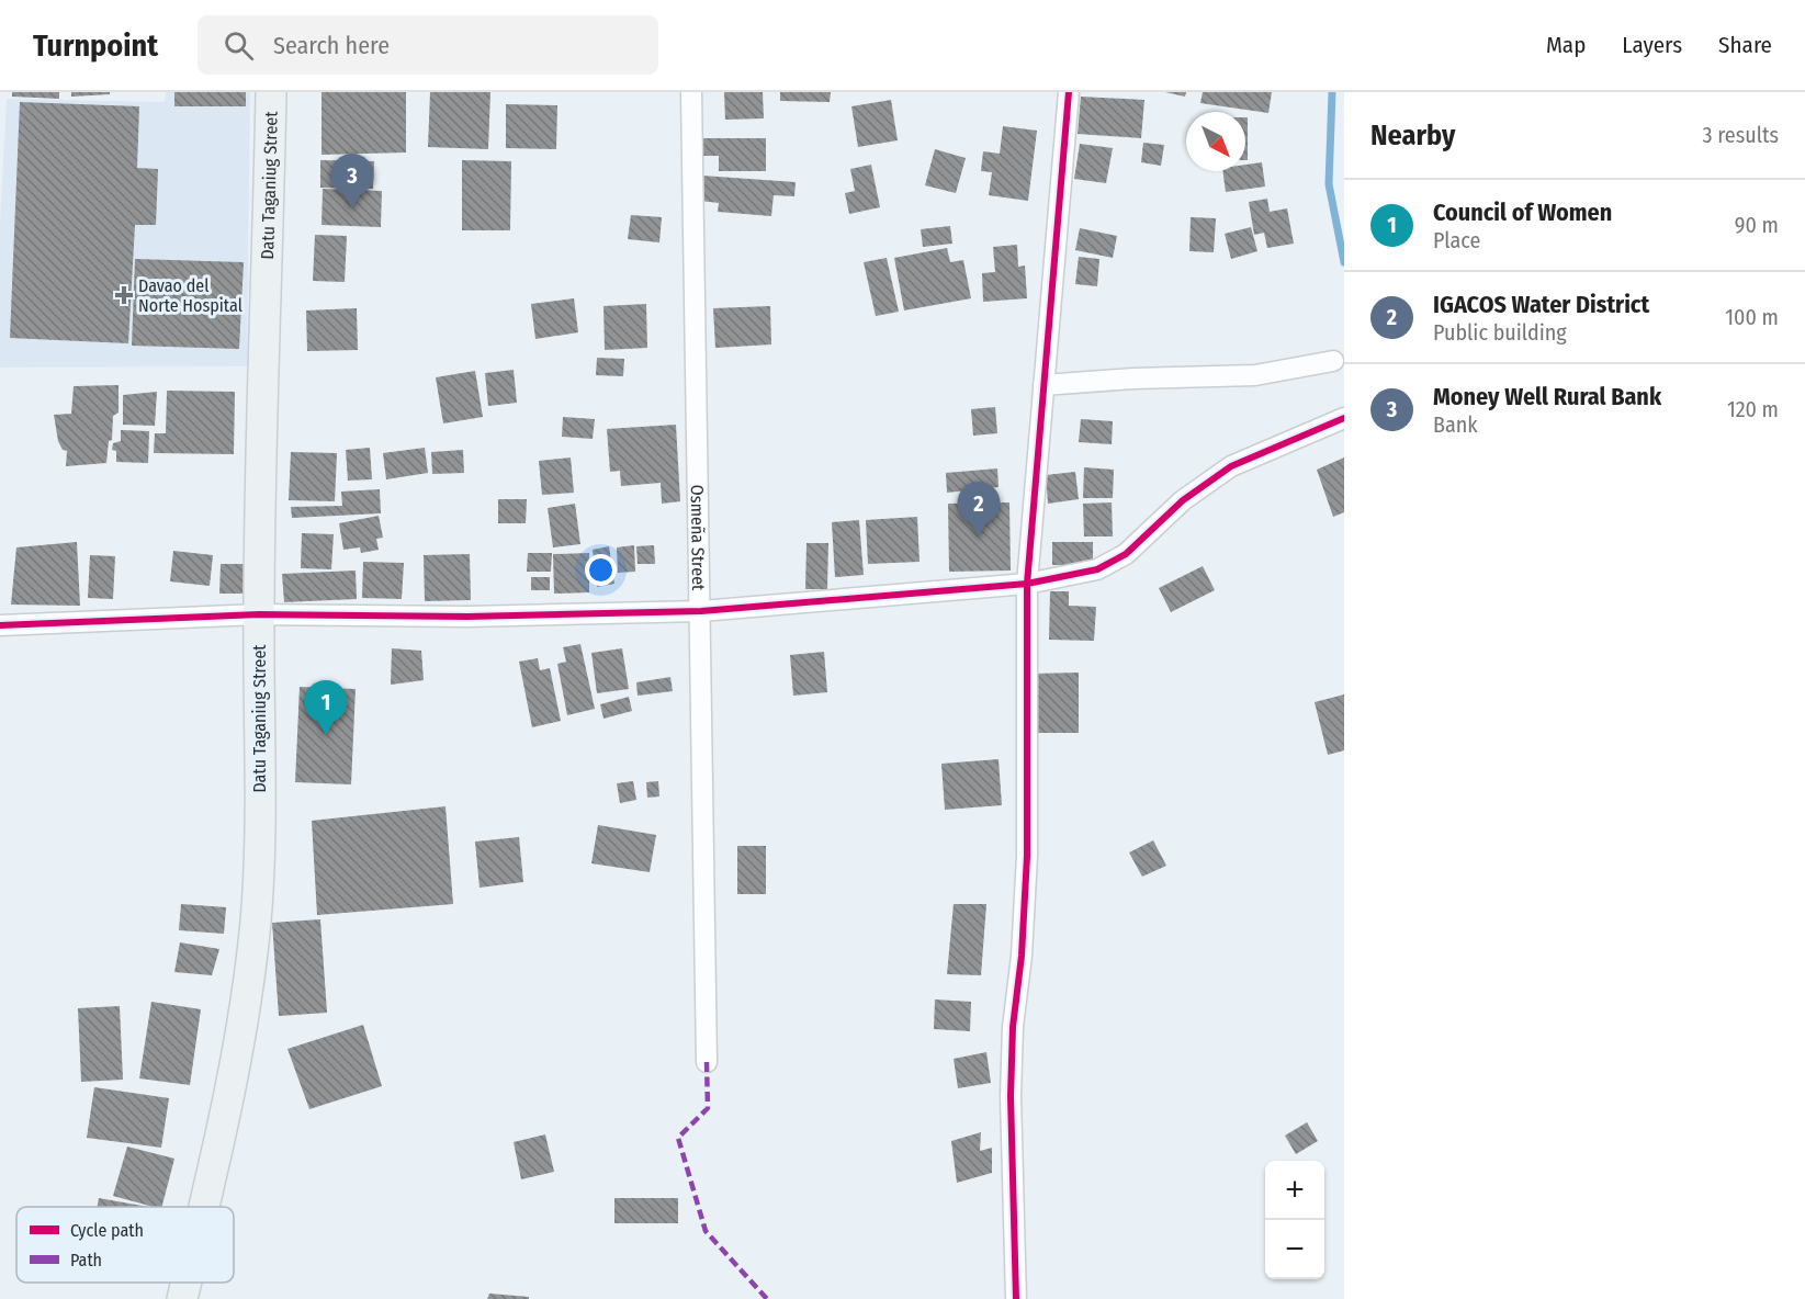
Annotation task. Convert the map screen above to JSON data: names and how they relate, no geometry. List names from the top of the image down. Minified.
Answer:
{"streets":{"main road":["Datu Taganiug Street"],"street":["Osmeña Street"]},"places":{"health":["Davao del Norte Hospital"]},"legend":["Cycle path","Path"],"north":"bottom right","page":{"header":"Turnpoint","search":"Search here","nav":["Map","Layers","Share"],"heading":["Nearby","3 results"],"pins":["3","2","1"],"list":[{"mark":"1","name":"Council of Women","note":"Place","value":"90 m"},{"mark":"2","name":"IGACOS Water District","note":"Public building","value":"100 m"},{"mark":"3","name":"Money Well Rural Bank","note":"Bank","value":"120 m"}],"map_buttons":["+","−"]}}
